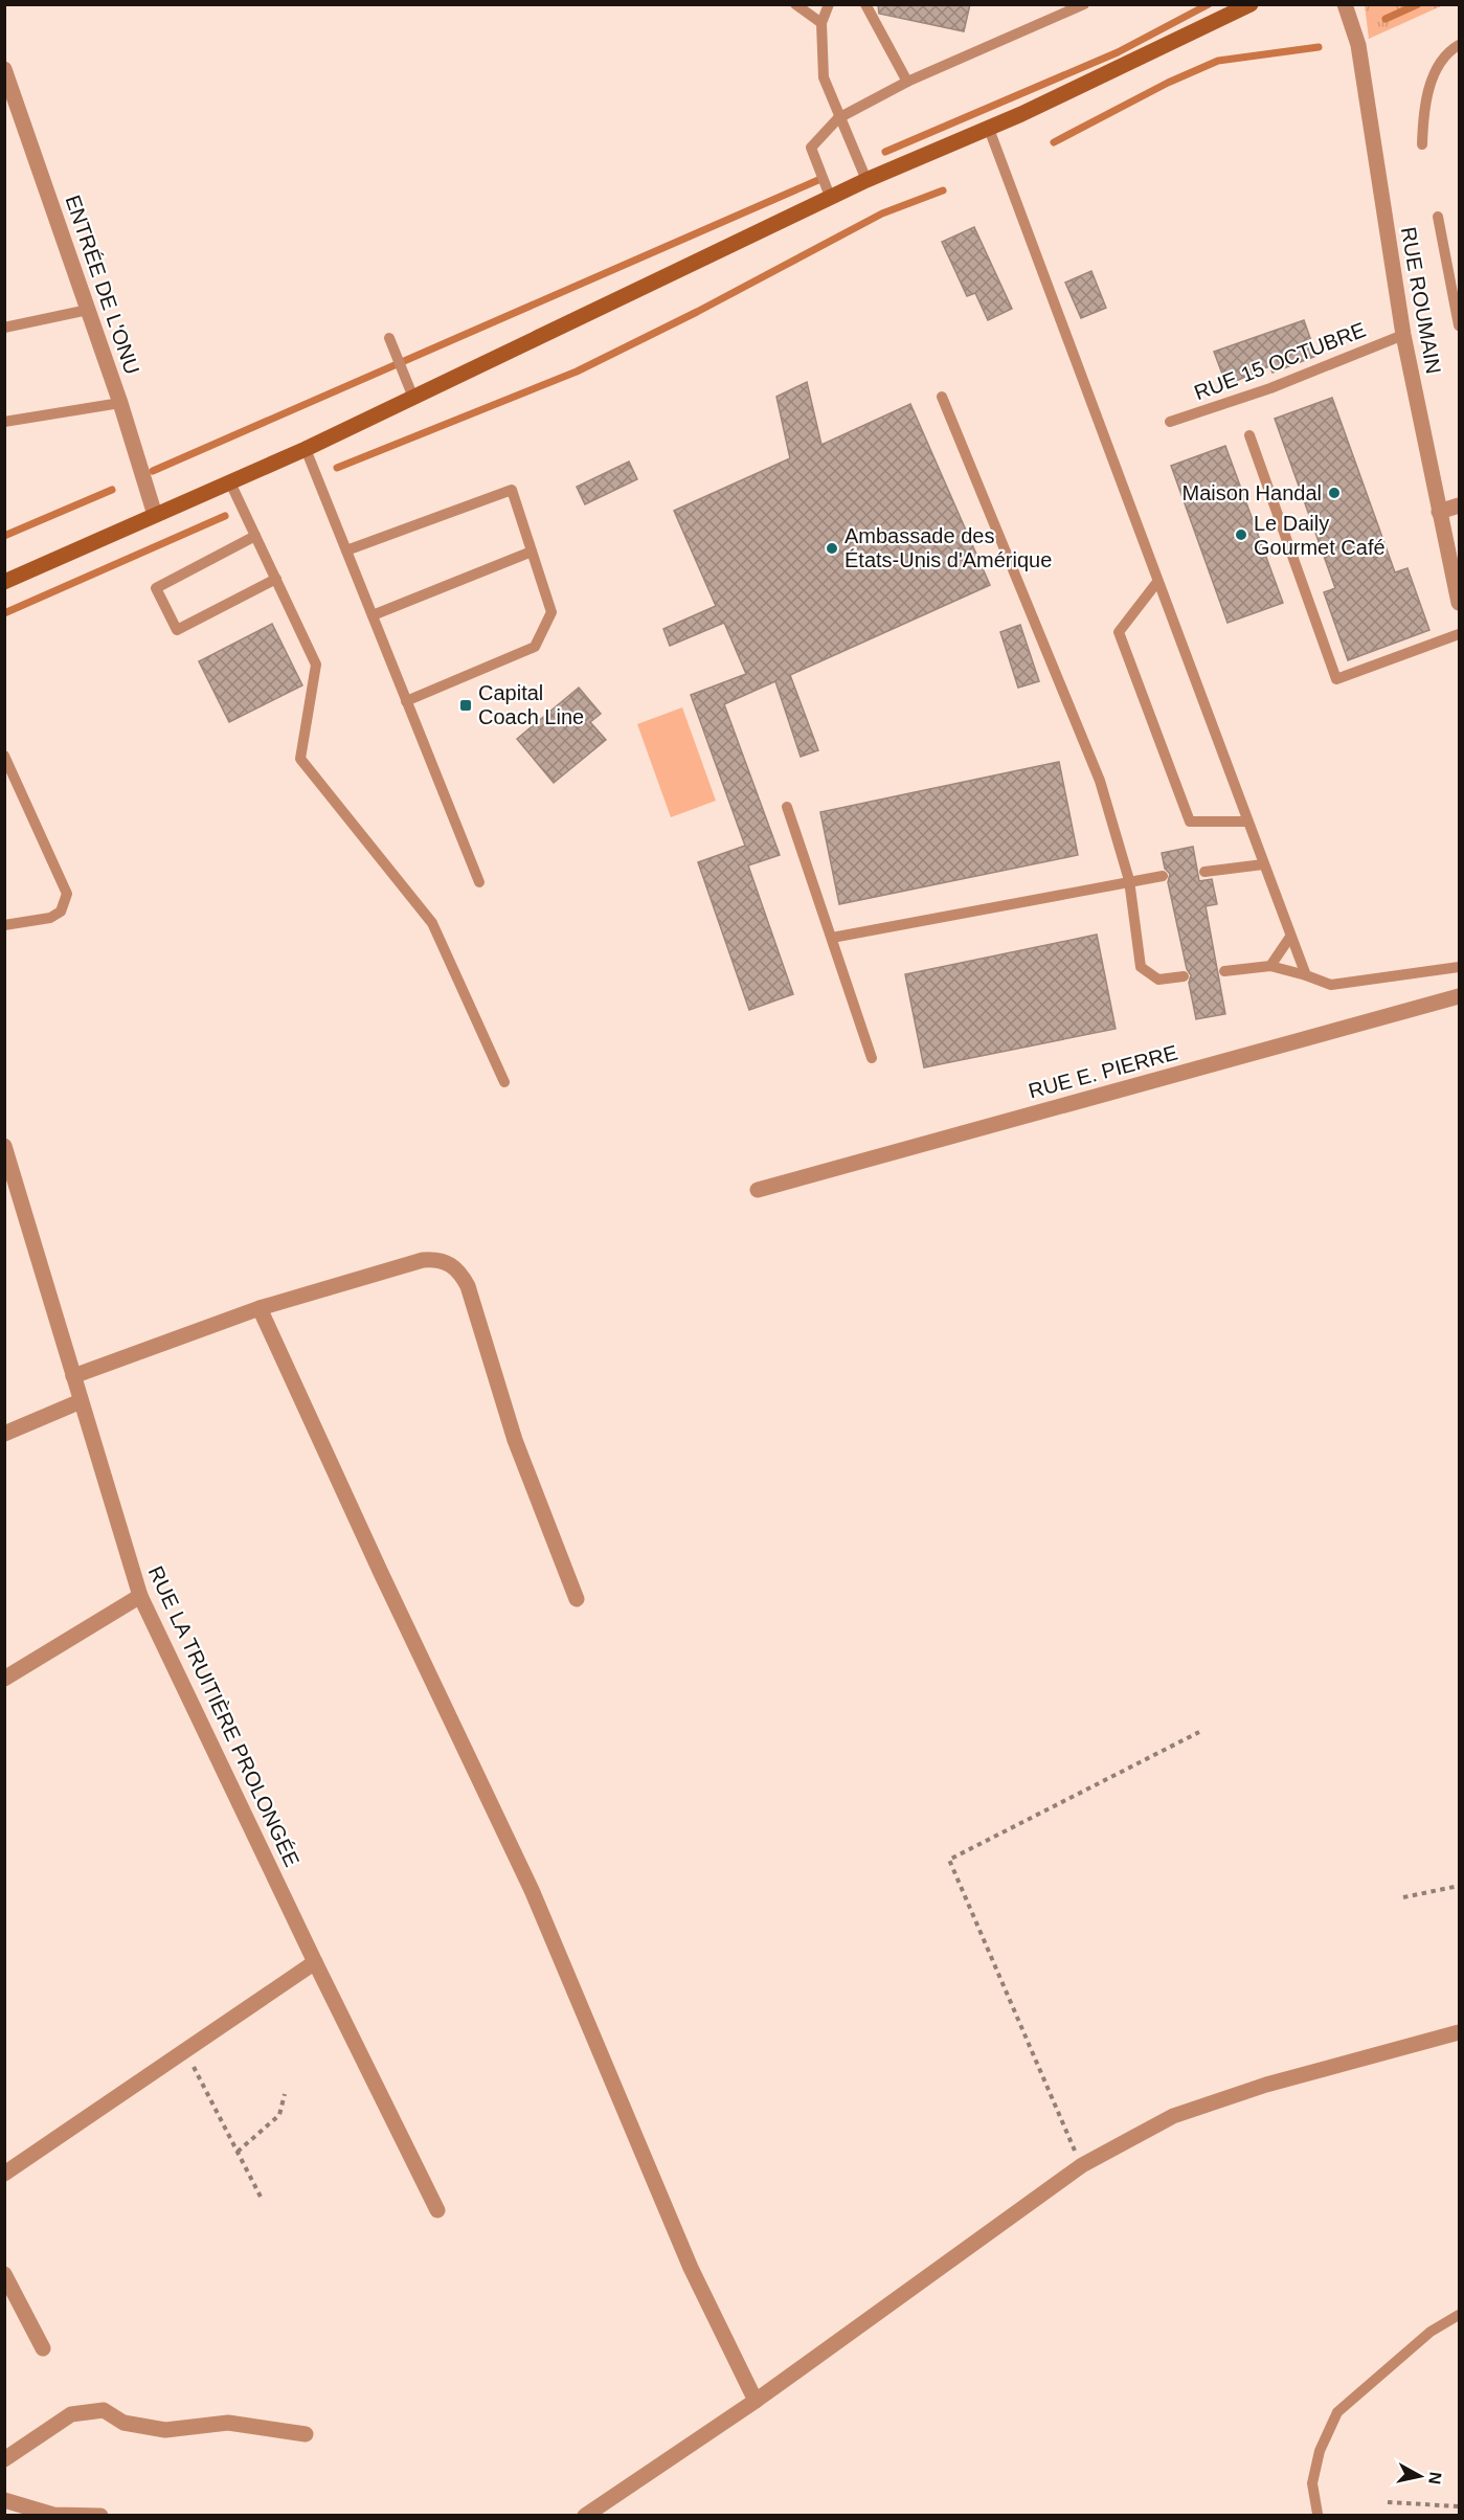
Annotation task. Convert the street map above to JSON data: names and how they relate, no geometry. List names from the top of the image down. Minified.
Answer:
{"streets":{"street":["ENTRÉE DE L'ONU","RUE ROUMAIN","RUE E. PIERRE","RUE LA TRUITIÈRE PROLONGÉE"],"lane":["RUE 15 OCTUBRE"]},"crossings":[["RUE ROUMAIN","RUE 15 OCTUBRE"]],"places":{"other":["Maison Handal","Le Daily Gourmet Café","Ambassade des États-Unis d'Amérique"],"transit":["Capital Coach Line"]},"north":"right"}
